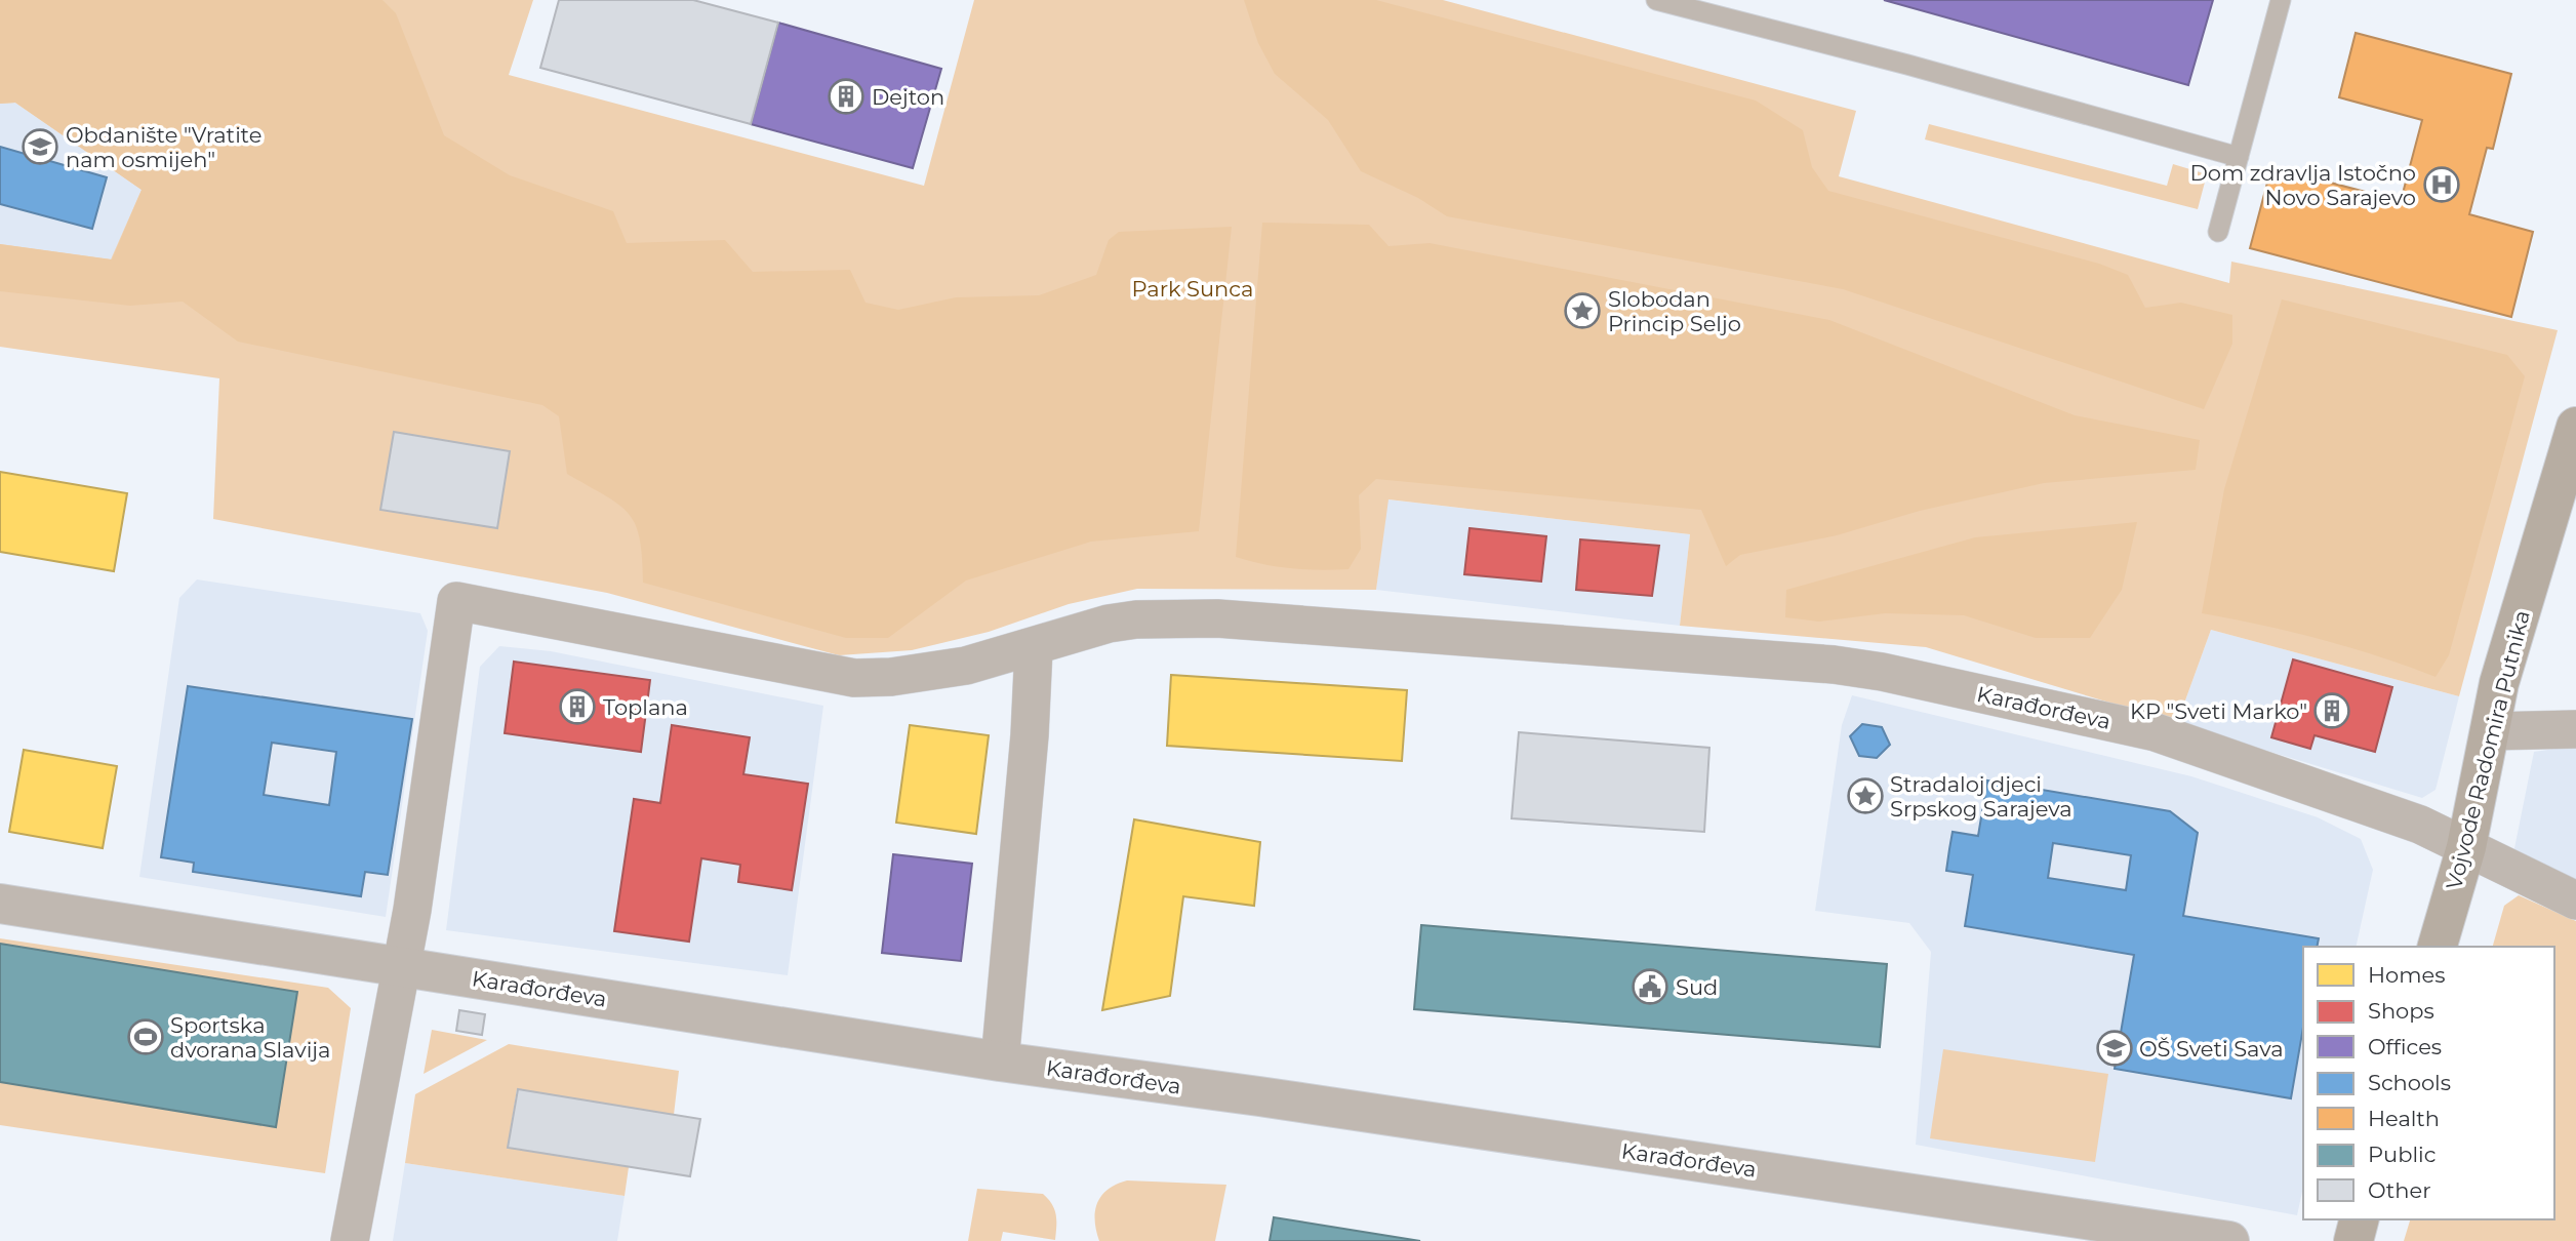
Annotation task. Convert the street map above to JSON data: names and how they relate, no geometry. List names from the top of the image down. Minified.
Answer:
{"streets":{"main road":["Vojvode Radomira Putnika"],"street":["Karađorđeva"]},"crossings":[["Karađorđeva","Vojvode Radomira Putnika"]],"parks":["Park Sunca"],"places":{"building":["Dejton","Toplana","KP \"Sveti Marko\""],"school or university":["Obdanište \"Vratite nam osmijeh\"","OŠ Sveti Sava"],"hospital":["Dom zdravlja Istočno Novo Sarajevo"],"place":["Slobodan Princip Seljo","Stradaloj djeci Srpskog Sarajeva"],"public building":["Sud"],"sports":["Sportska dvorana Slavija"]},"legend":["Homes","Shops","Offices","Schools","Health","Public","Other"]}
